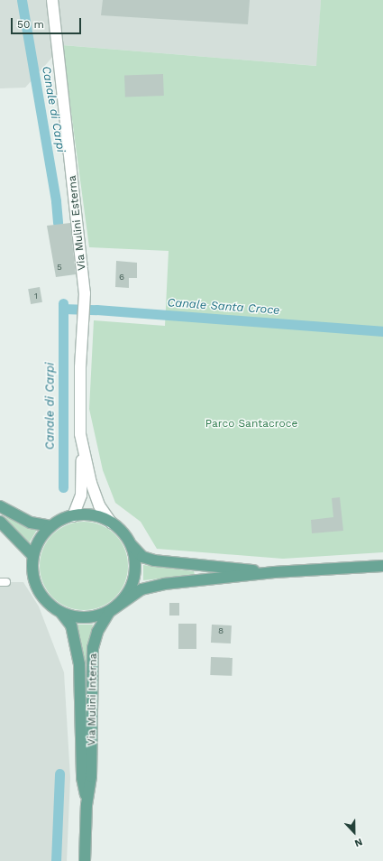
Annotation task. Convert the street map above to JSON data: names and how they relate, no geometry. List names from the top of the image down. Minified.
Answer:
{"streets":{"main road":["Via Mulini Esterna","Via Mulini Interna"]},"crossings":[["Via Mulini Esterna","Via Mulini Interna"]],"water":["Canale di Carpi","Canale Santa Croce"],"parks":["Parco Santacroce"],"house_numbers":["5","6","1","8"],"scale_bar":"50 m","north":"bottom"}
